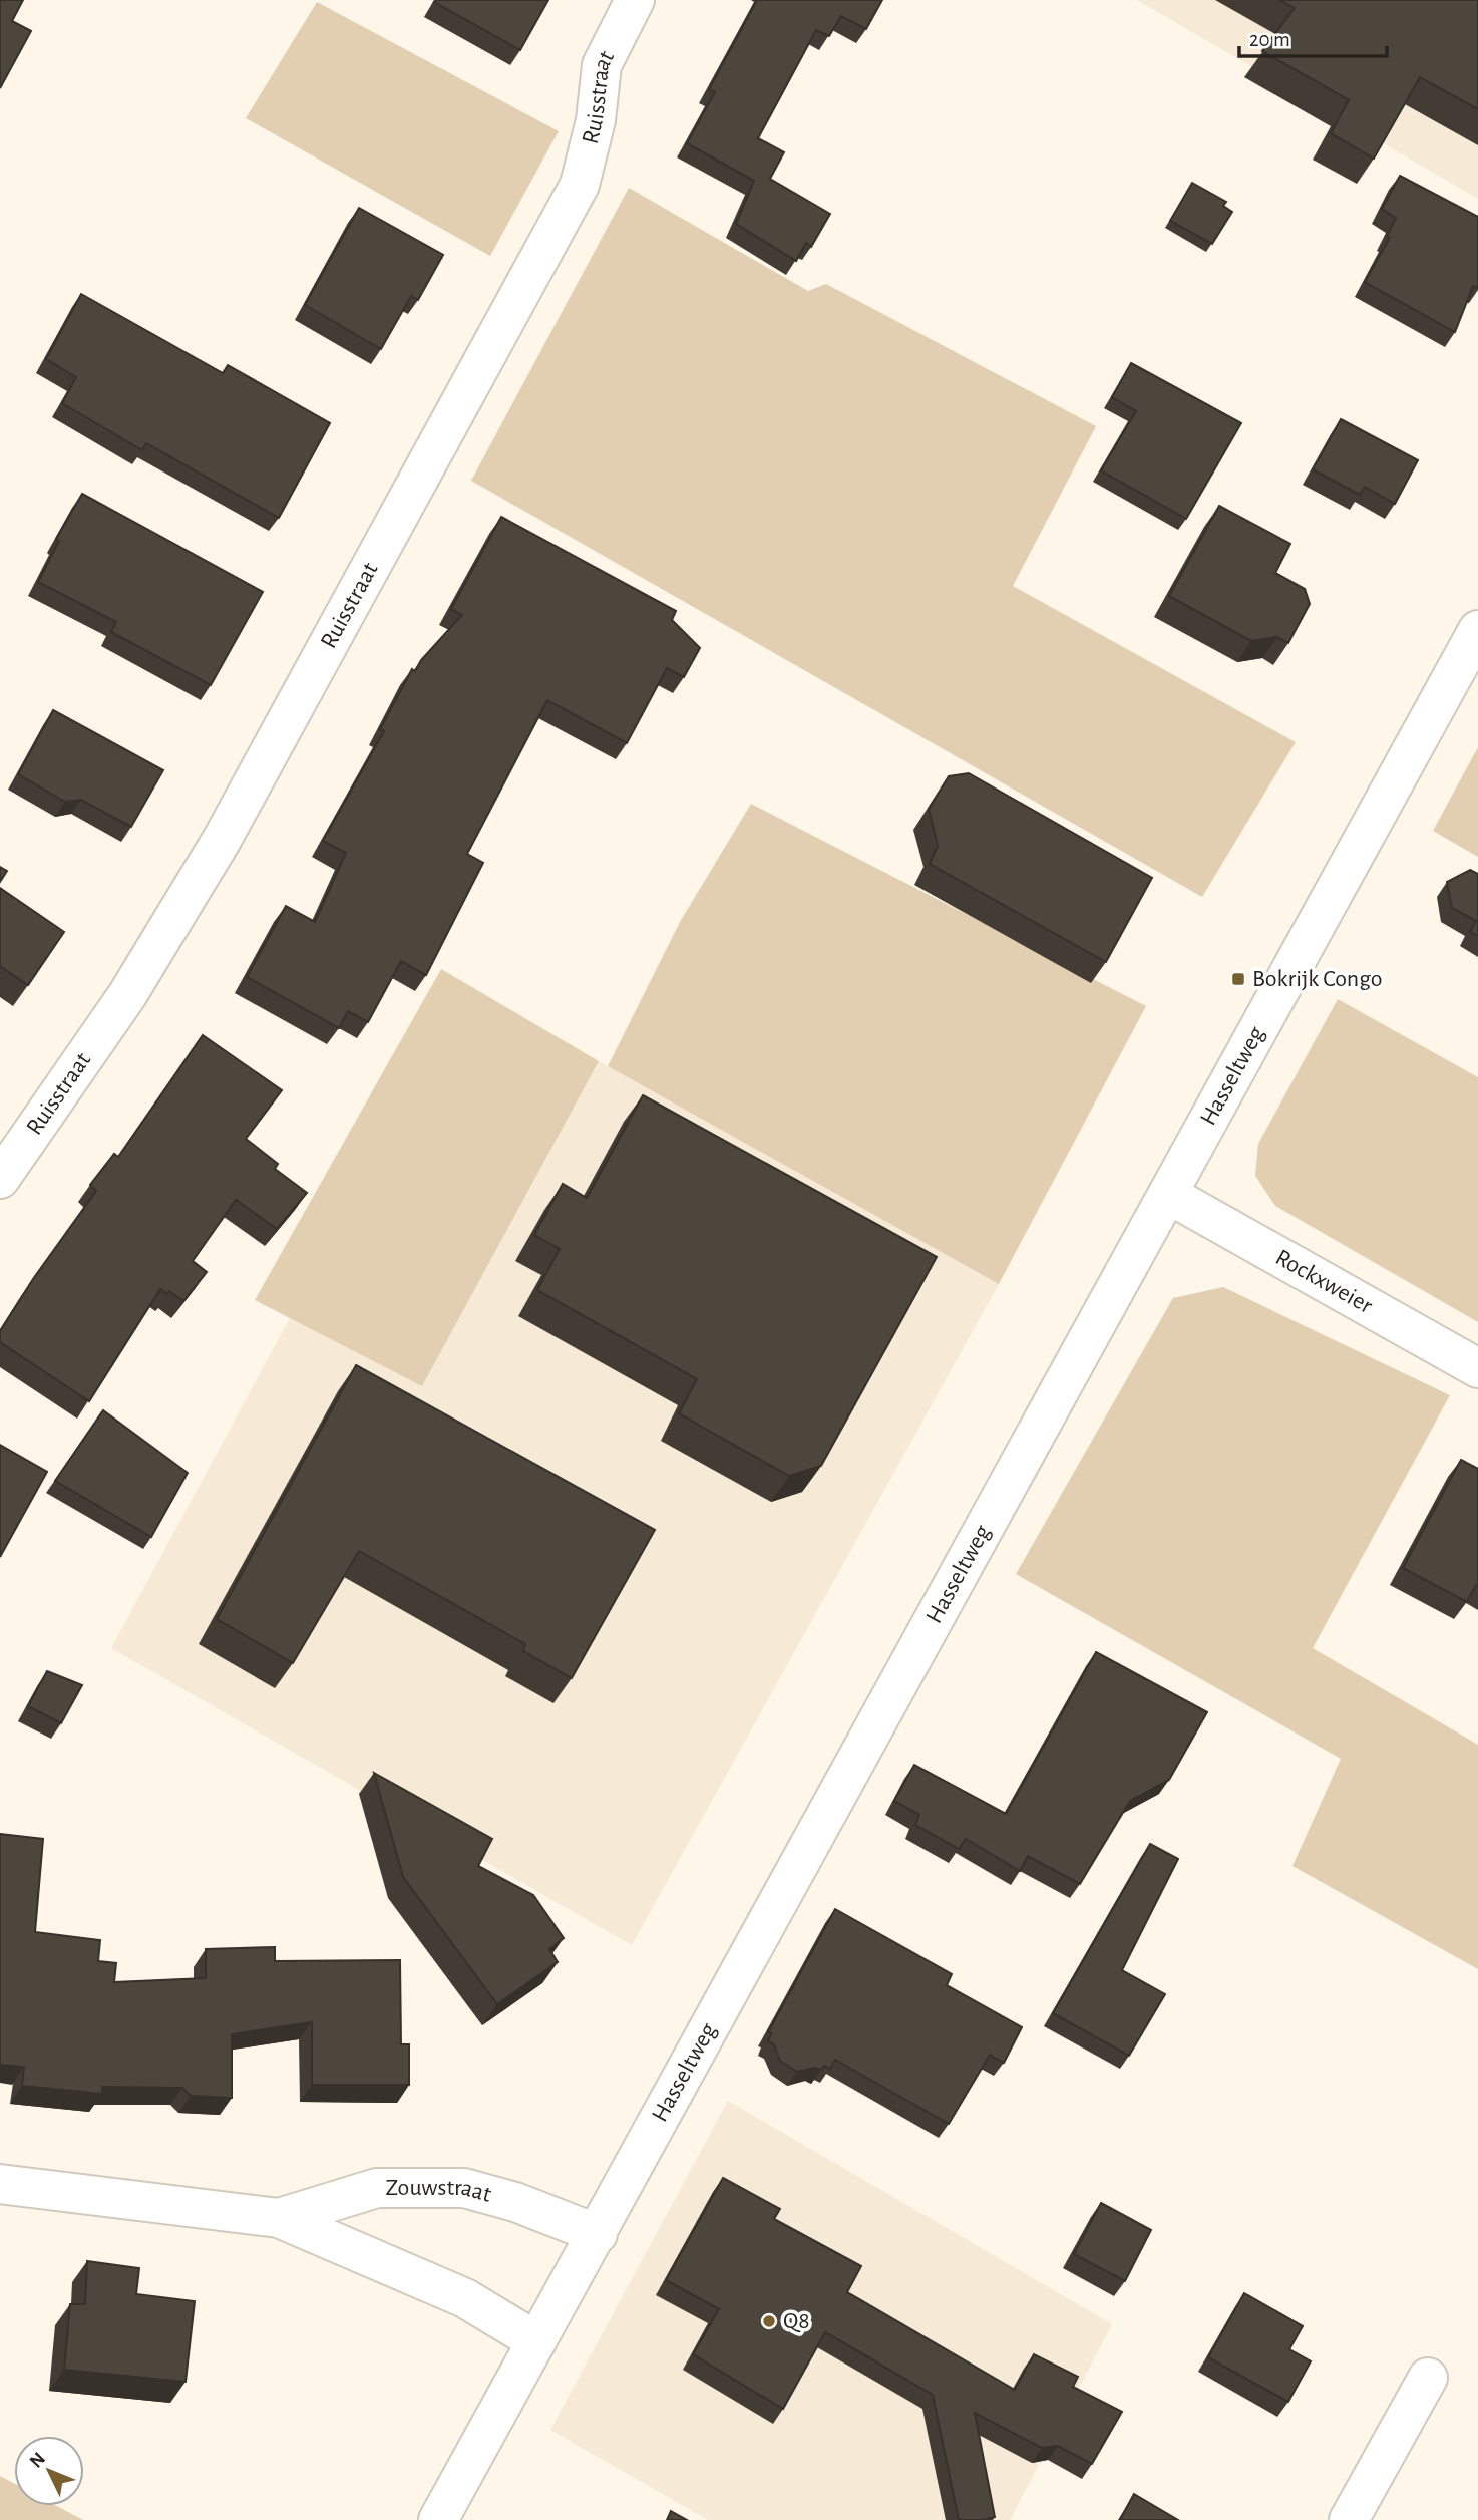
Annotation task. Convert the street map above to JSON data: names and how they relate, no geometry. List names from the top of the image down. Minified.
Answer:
{"streets":{"street":["Ruisstraat","Hasseltweg","Rockxweier","Zouwstraat"]},"crossings":[["Hasseltweg","Rockxweier"],["Hasseltweg","Zouwstraat"]],"places":{"transit":["Bokrijk Congo"],"other":["Q8"]},"scale_bar":"20 m","north":"top left"}
